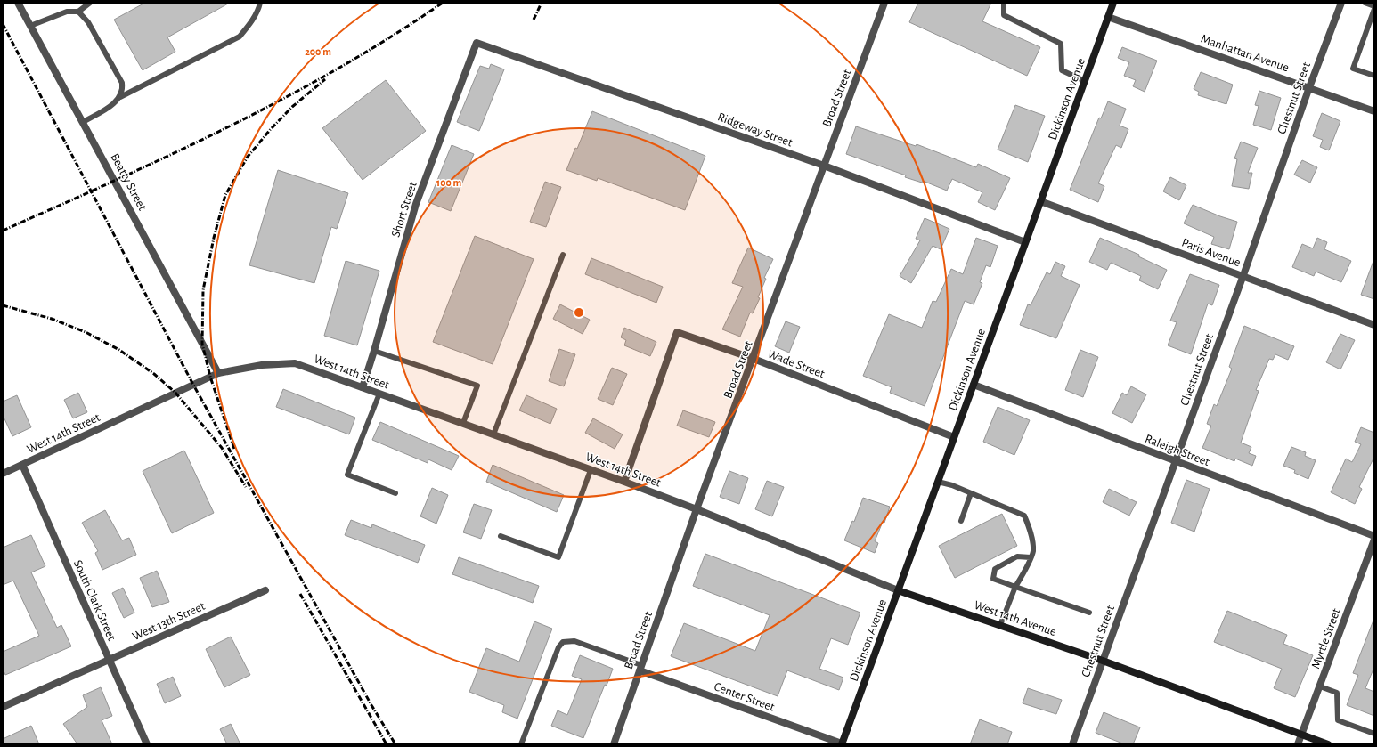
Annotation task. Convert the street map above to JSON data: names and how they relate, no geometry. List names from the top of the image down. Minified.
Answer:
{"streets":{"main road":["Dickinson Avenue","West 14th Avenue"],"street":["Manhattan Avenue","Broad Street","Chestnut Street","Ridgeway Street","Beatty Street","Short Street","Paris Avenue","Wade Street","West 14th Street","Raleigh Street","South Clark Street","West 13th Street","Myrtle Street","Center Street"]},"crossings":[["Manhattan Avenue","Chestnut Street"],["Manhattan Avenue","Dickinson Avenue"],["Broad Street","Ridgeway Street"],["Broad Street","Wade Street"],["Broad Street","West 14th Street"],["Broad Street","West 14th Avenue"],["Broad Street","Center Street"],["Chestnut Street","Paris Avenue"],["Chestnut Street","Raleigh Street"],["Chestnut Street","West 14th Avenue"],["Dickinson Avenue","Ridgeway Street"],["Dickinson Avenue","Paris Avenue"],["Dickinson Avenue","Wade Street"],["Dickinson Avenue","Raleigh Street"],["Dickinson Avenue","West 14th Avenue"],["Dickinson Avenue","Center Street"],["Ridgeway Street","Short Street"],["Beatty Street","West 14th Street"],["Short Street","West 14th Street"],["Wade Street","West 14th Street"],["West 14th Street","South Clark Street"],["West 14th Street","West 14th Avenue"],["South Clark Street","West 13th Street"],["West 14th Avenue","Myrtle Street"]],"rings":["200 m","100 m"]}
